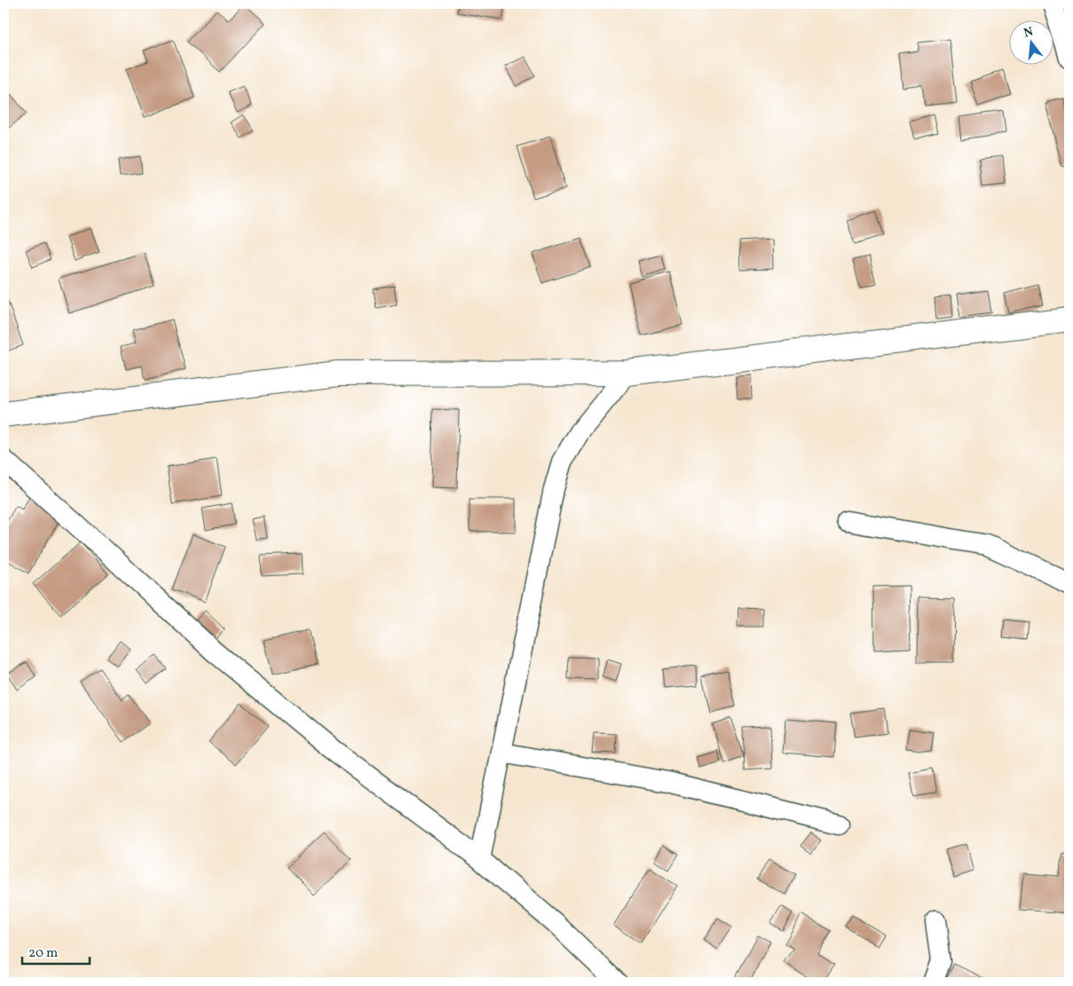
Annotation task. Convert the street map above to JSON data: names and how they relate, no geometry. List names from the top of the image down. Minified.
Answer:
{"scale_bar":"20 m","north":"top"}
